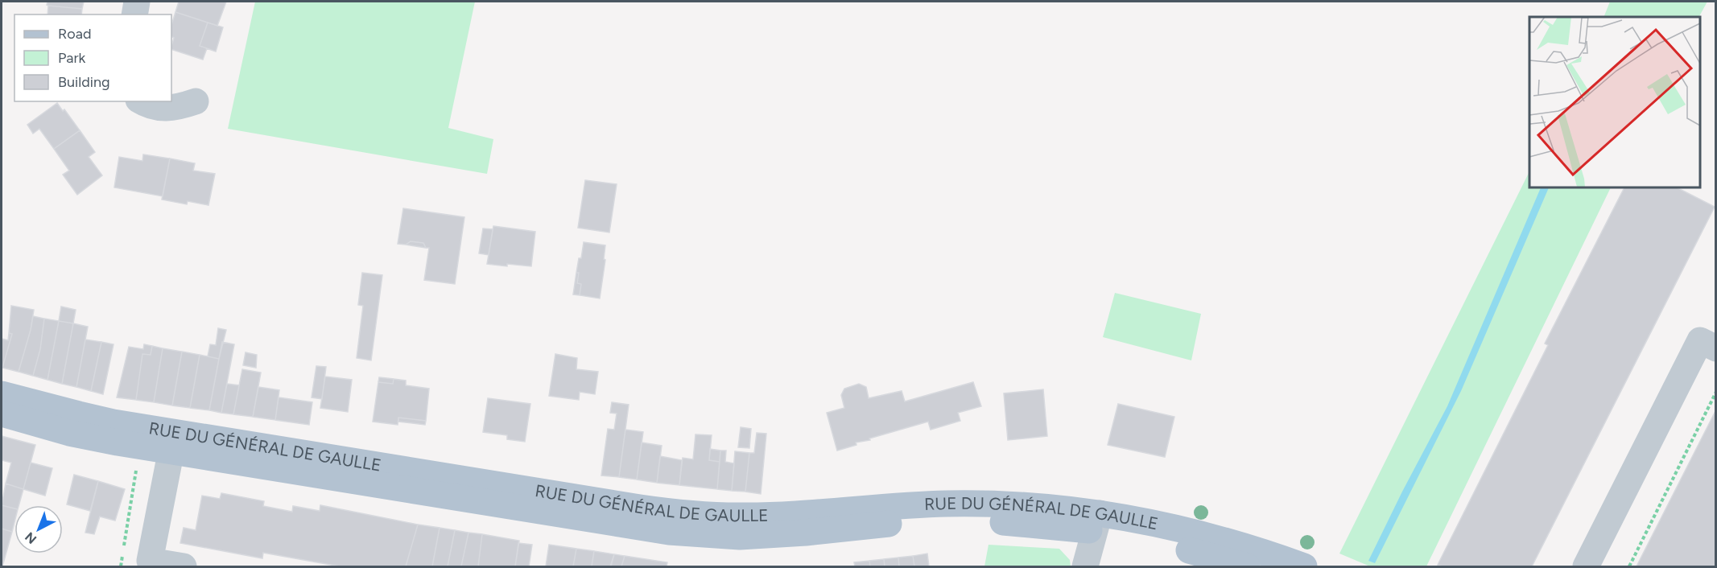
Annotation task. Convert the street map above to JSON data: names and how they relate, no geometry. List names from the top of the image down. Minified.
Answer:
{"streets":{"main road":["RUE DU GÉNÉRAL DE GAULLE"]},"legend":["Road","Park","Building"],"north":"bottom left"}
